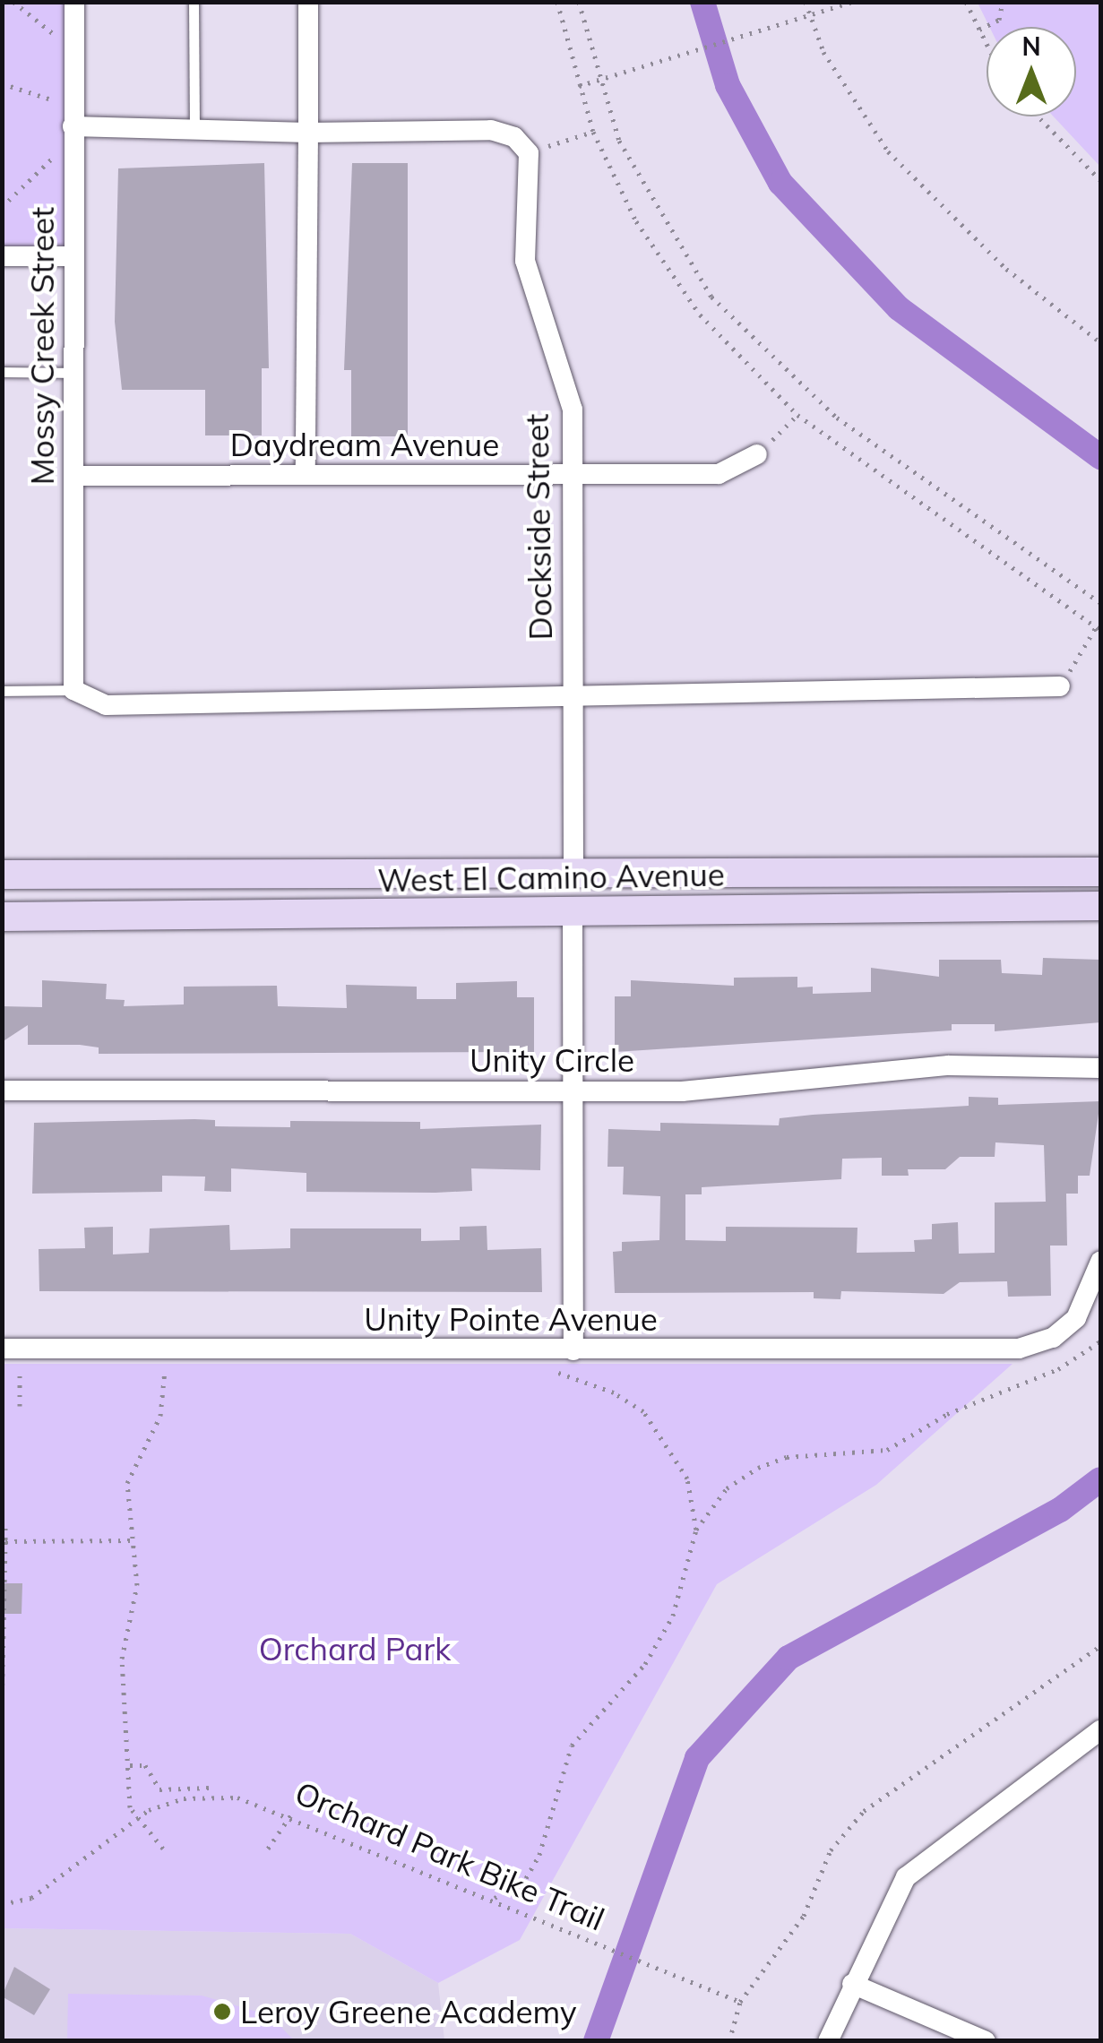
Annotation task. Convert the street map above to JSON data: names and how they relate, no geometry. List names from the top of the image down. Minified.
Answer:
{"streets":{"main road":["West El Camino Avenue"],"street":["Mossy Creek Street","Daydream Avenue","Dockside Street","Unity Circle","Unity Pointe Avenue"],"path":["Orchard Park Bike Trail"]},"crossings":[["Mossy Creek Street","Daydream Avenue"],["Daydream Avenue","Dockside Street"],["Dockside Street","West El Camino Avenue"]],"parks":["Orchard Park"],"places":["Leroy Greene Academy"],"north":"top"}
